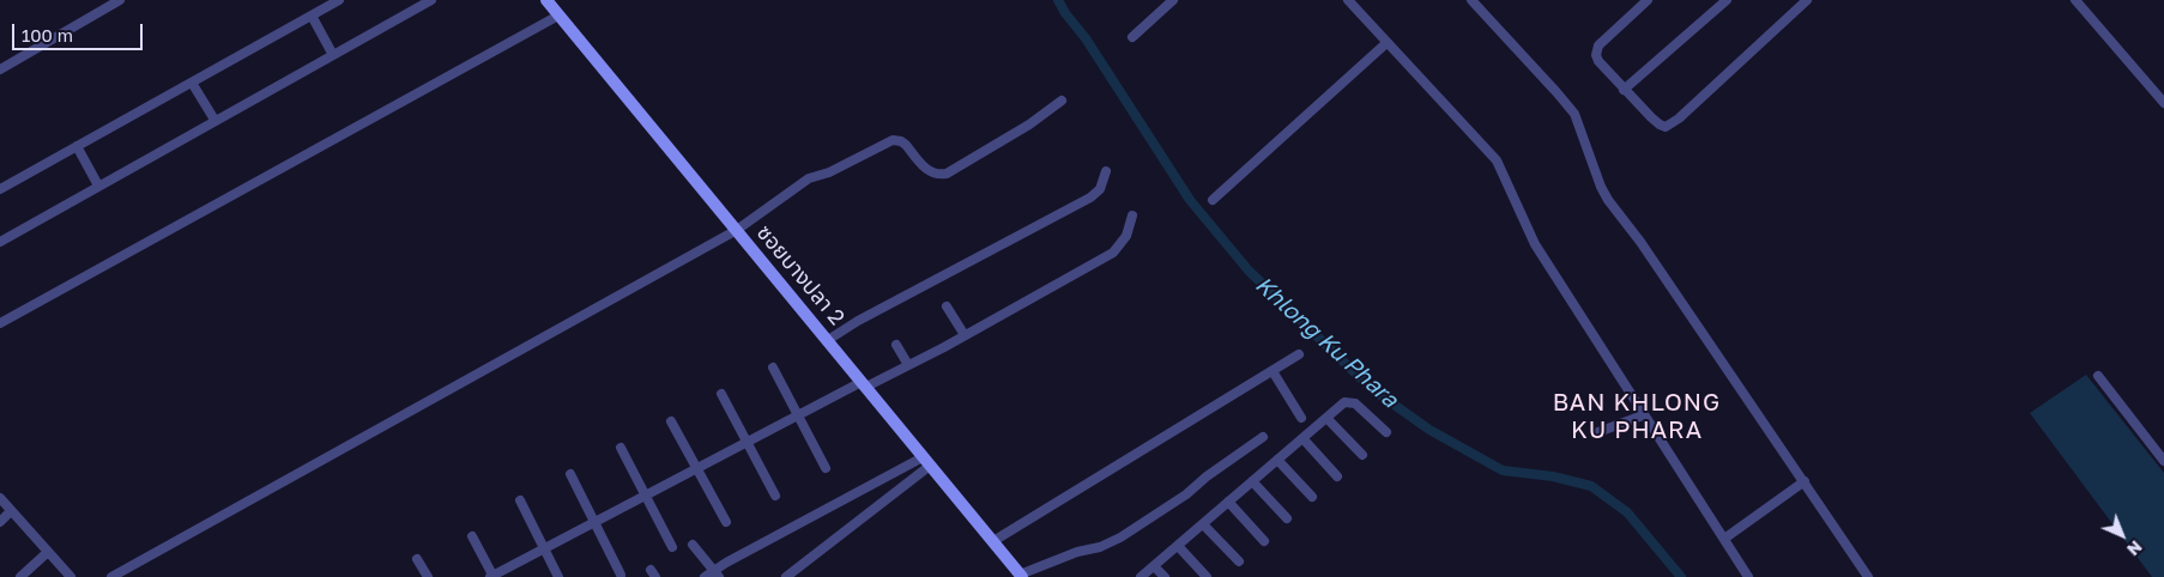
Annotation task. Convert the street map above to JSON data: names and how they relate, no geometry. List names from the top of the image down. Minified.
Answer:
{"streets":{"street":["ซอยบางปลา 2"]},"districts":["BAN KHLONG KU PHARA"],"water":["Khlong Ku Phara"],"scale_bar":"100 m","north":"bottom right"}
